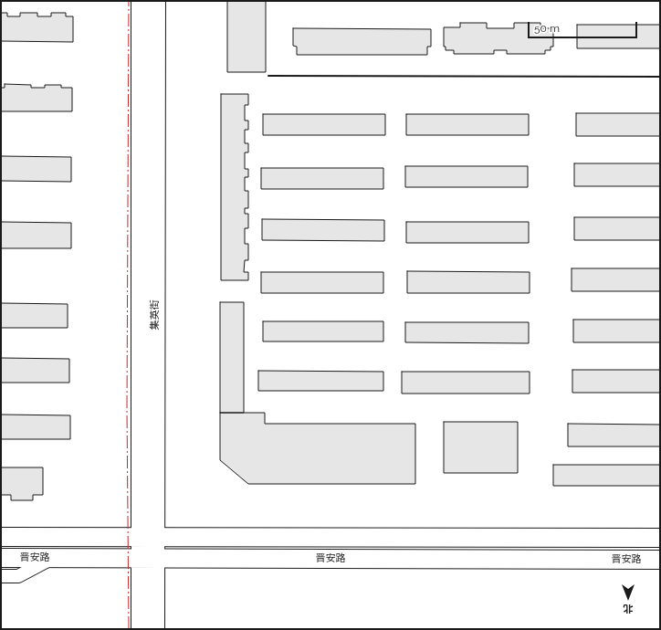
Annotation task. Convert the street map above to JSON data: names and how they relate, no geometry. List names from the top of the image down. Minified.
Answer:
{"streets":{"main road":["集英街","晋安路"]},"crossings":[["集英街","晋安路"]],"scale_bar":"50 m","north":"bottom"}
